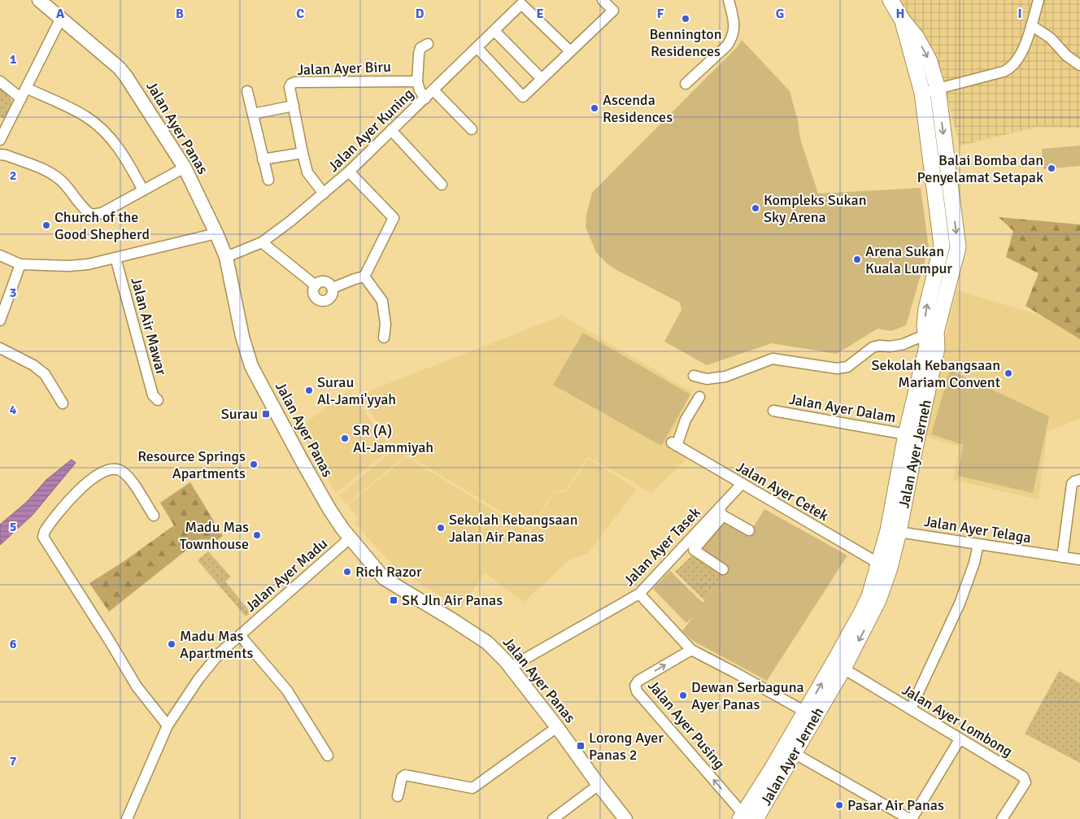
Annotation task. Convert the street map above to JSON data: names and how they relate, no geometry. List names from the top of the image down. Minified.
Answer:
{"streets":{"main road":["Jalan Ayer Jerneh"],"street":["Jalan Ayer Biru","Jalan Ayer Panas","Jalan Ayer Kuning","Jalan Air Mawar","Jalan Ayer Dalam","Jalan Ayer Cetek","Jalan Ayer Telaga","Jalan Ayer Tasek","Jalan Ayer Madu","Jalan Ayer Lombong","Jalan Ayer Pusing"]},"crossings":[["Jalan Ayer Biru","Jalan Ayer Kuning"],["Jalan Ayer Panas","Jalan Ayer Kuning"],["Jalan Ayer Panas","Jalan Ayer Tasek"],["Jalan Ayer Panas","Jalan Ayer Madu"],["Jalan Ayer Dalam","Jalan Ayer Jerneh"],["Jalan Ayer Jerneh","Jalan Ayer Cetek"],["Jalan Ayer Jerneh","Jalan Ayer Telaga"],["Jalan Ayer Jerneh","Jalan Ayer Lombong"],["Jalan Ayer Jerneh","Jalan Ayer Pusing"],["Jalan Ayer Cetek","Jalan Ayer Tasek"]],"places":{"other":["Bennington Residences","Ascenda Residences","Balai Bomba dan Penyelamat Setapak","Kompleks Sukan Sky Arena","Church of the Good Shepherd","Arena Sukan Kuala Lumpur","Sekolah Kebangsaan Mariam Convent","Surau Al-Jami'yyah","SR (A) Al-Jammiyah","Resource Springs Apartments","Sekolah Kebangsaan Jalan Air Panas","Madu Mas Townhouse","Rich Razor","Madu Mas Apartments","Dewan Serbaguna Ayer Panas","Pasar Air Panas"],"transit":["Surau","SK Jln Air Panas","Lorong Ayer Panas 2"]},"grid":{"columns":["A","B","C","D","E","F","G","H","I"],"rows":["1","2","3","4","5","6","7"]}}
